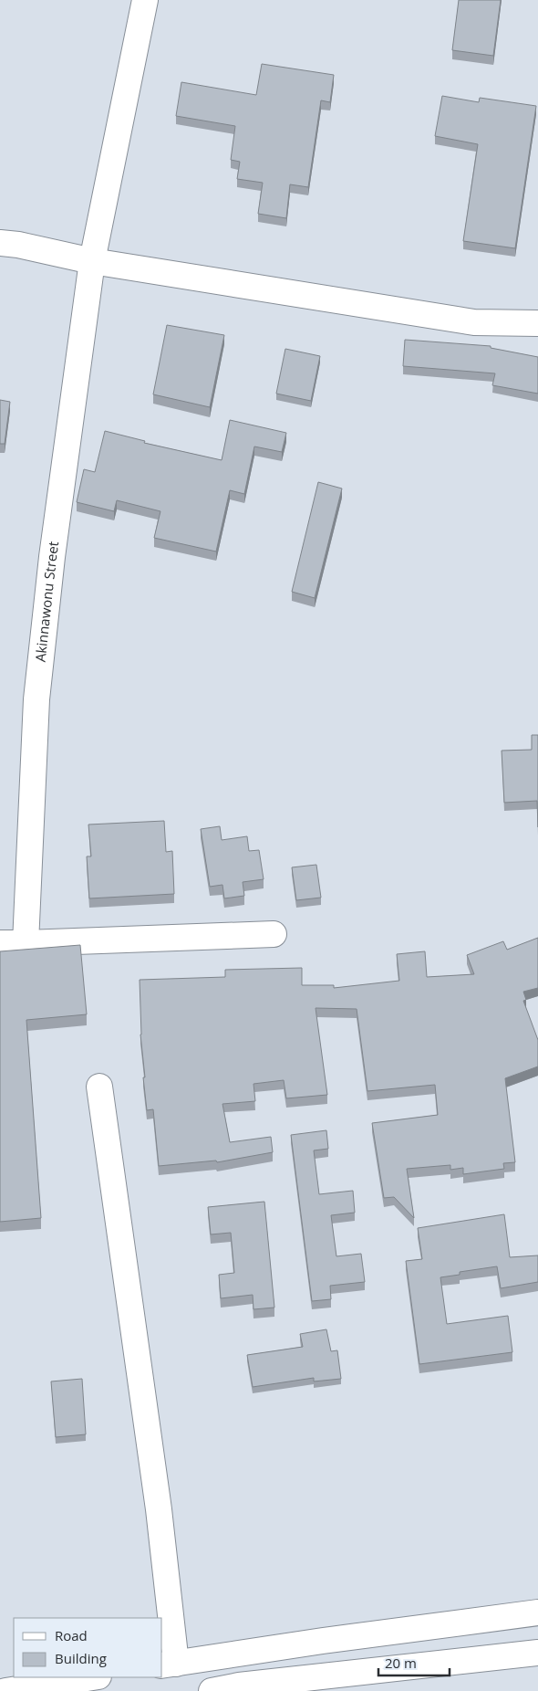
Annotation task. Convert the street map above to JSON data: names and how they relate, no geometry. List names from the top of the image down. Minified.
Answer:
{"streets":{"street":["Akinnawonu Street"]},"legend":["Road","Building"],"scale_bar":"20 m"}
